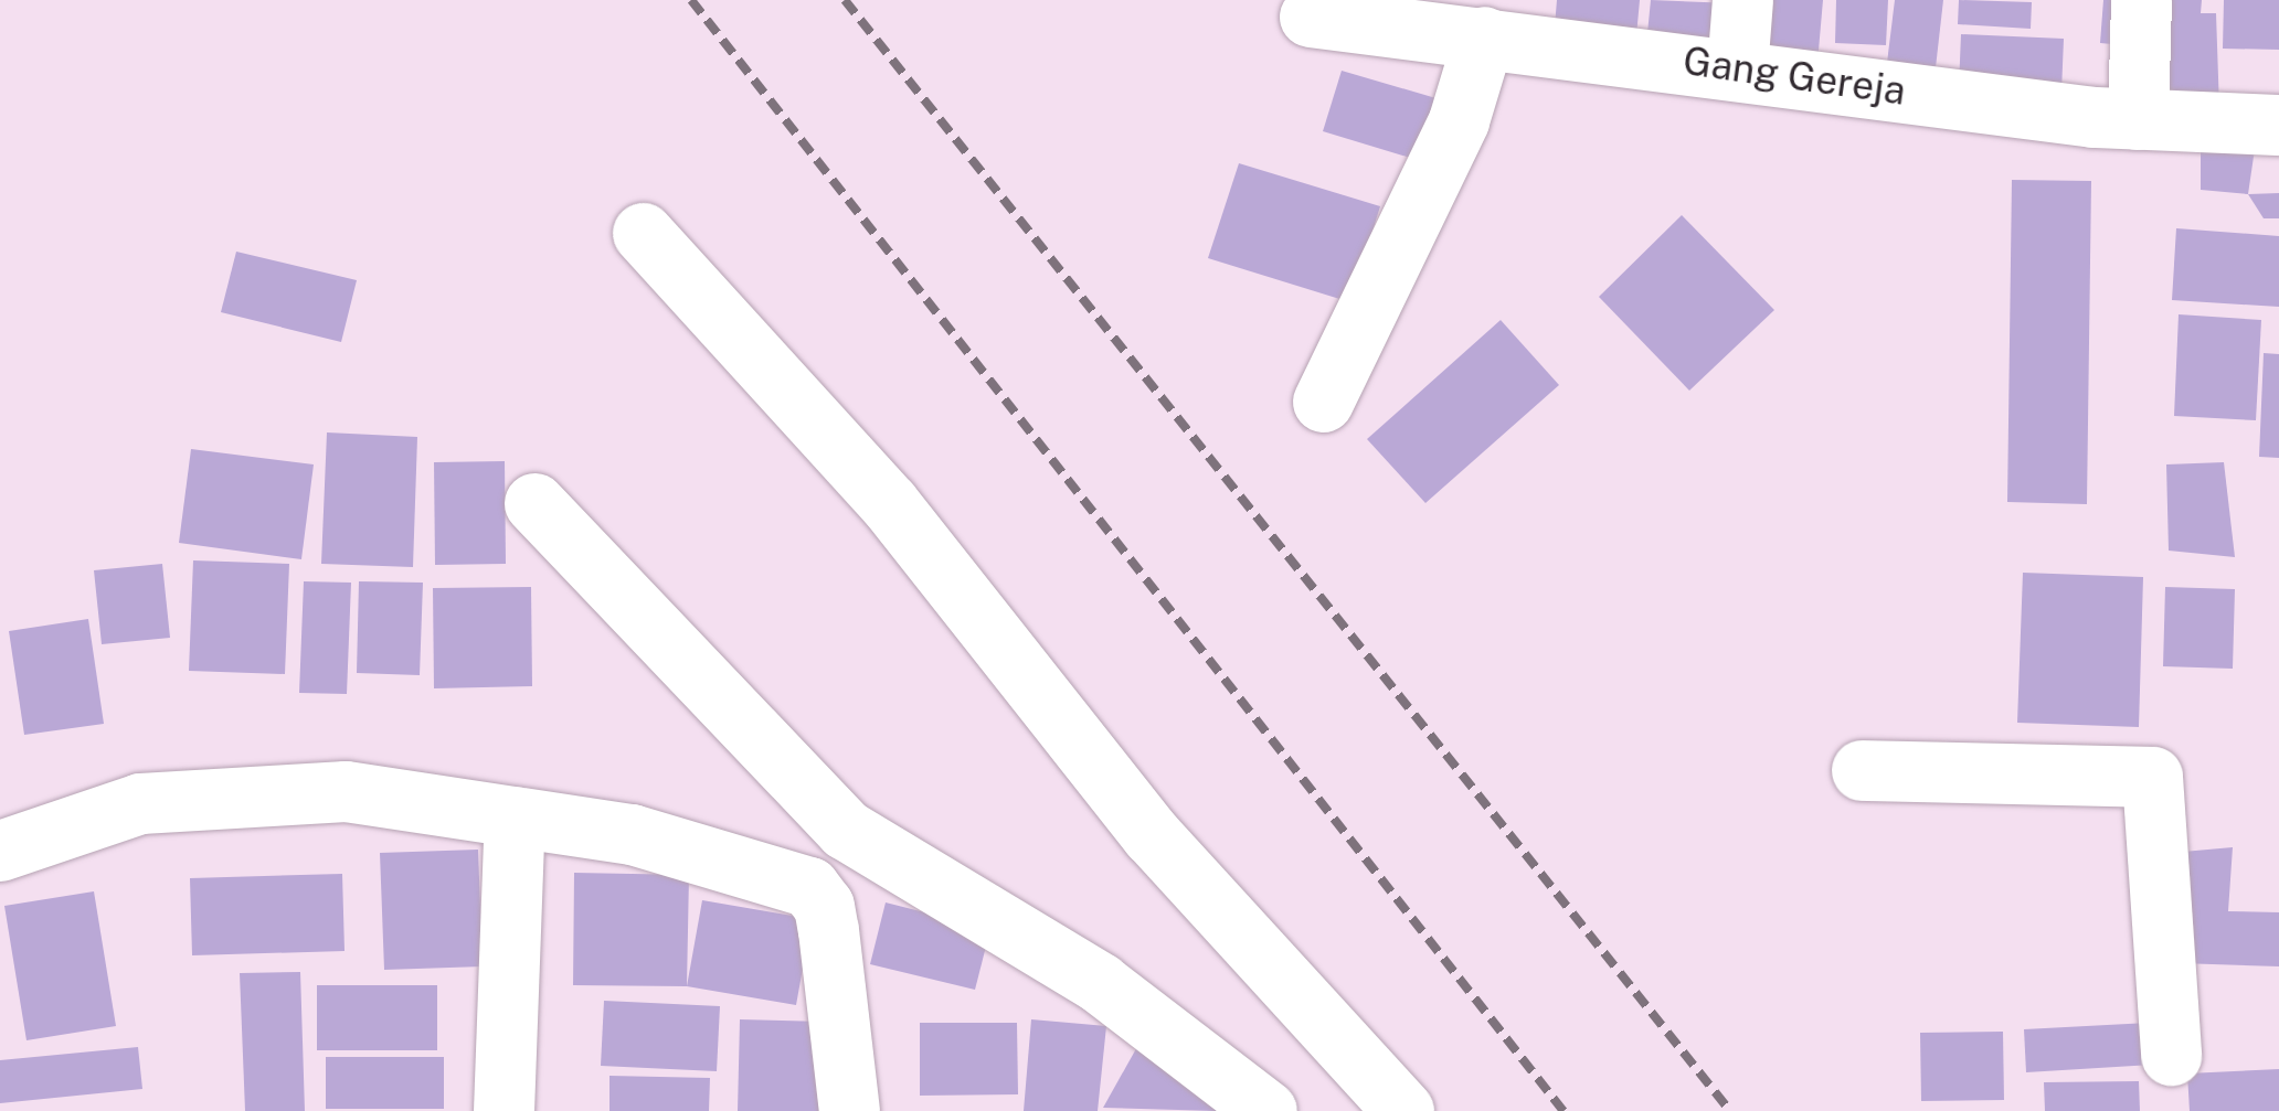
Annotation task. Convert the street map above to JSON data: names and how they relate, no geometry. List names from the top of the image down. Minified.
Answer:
{"streets":{"street":["Gang Gereja"]}}
